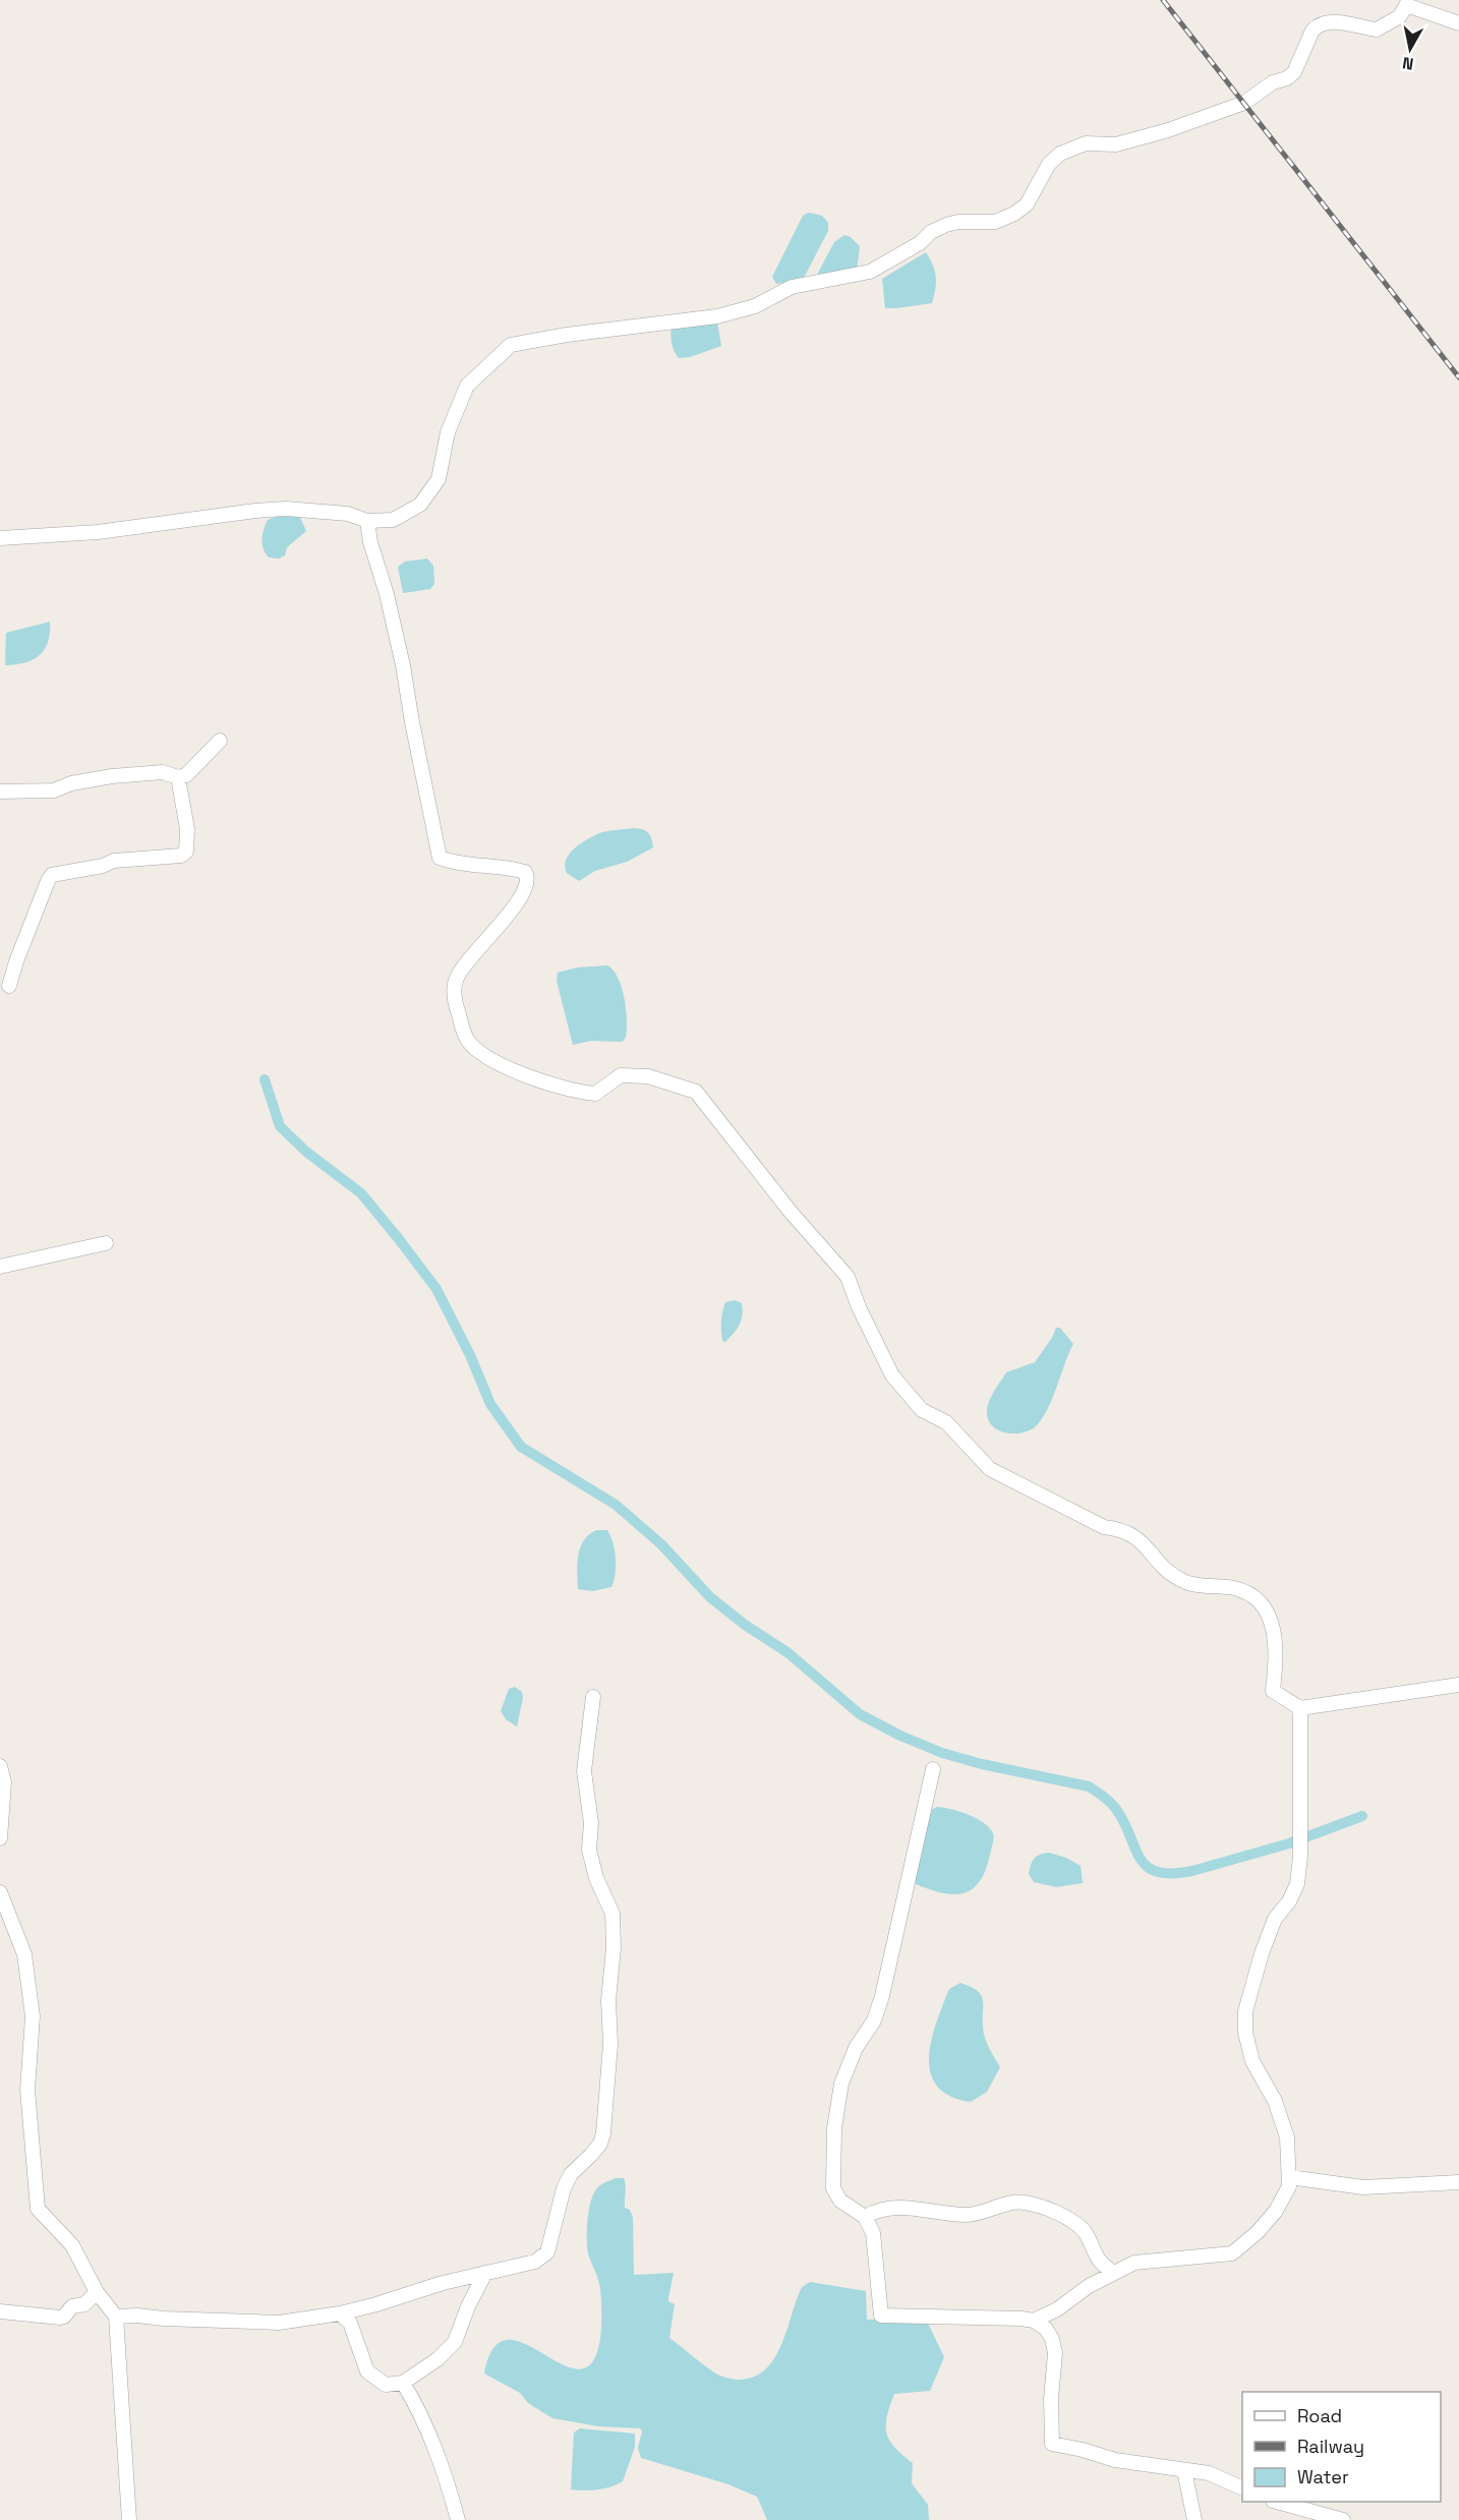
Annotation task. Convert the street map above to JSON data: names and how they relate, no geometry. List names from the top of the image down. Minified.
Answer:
{"legend":["Road","Railway","Water"],"north":"bottom"}
